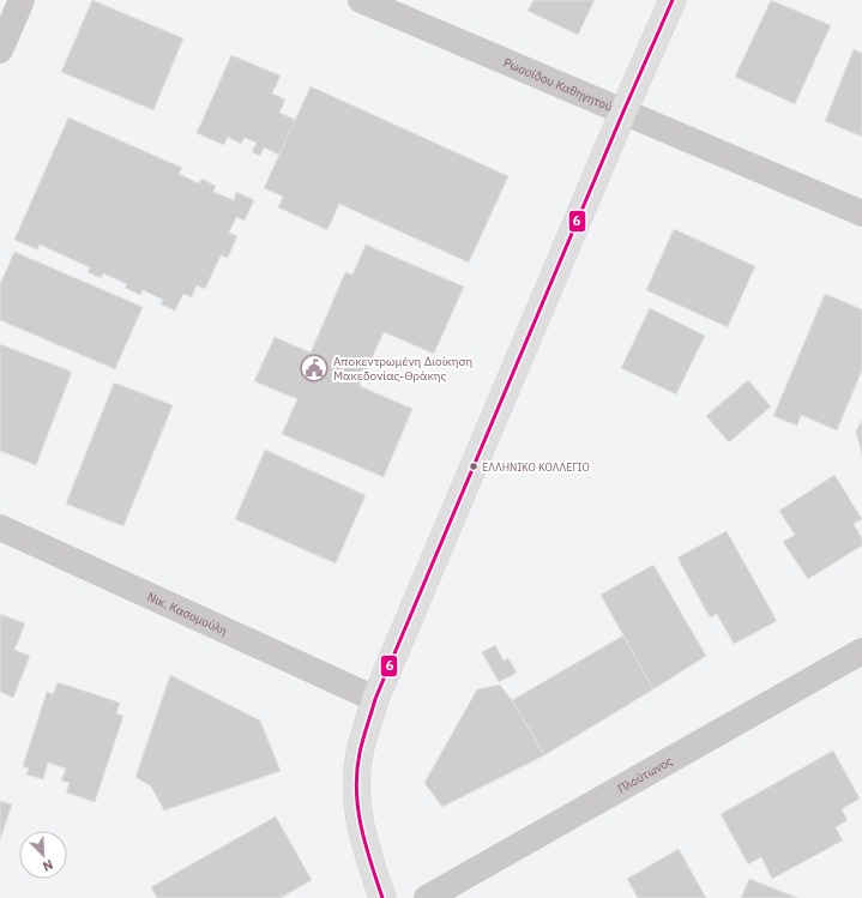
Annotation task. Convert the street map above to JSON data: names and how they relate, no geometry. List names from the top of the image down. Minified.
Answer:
{"streets":{"street":["Ρωσσίδου Καθηγητού","Νικ. Κασομούλη","Πλούτωνος"]},"places":{"public building":["Αποκεντρωμένη Διοίκηση Μακεδονίας-Θράκης"],"other":["ΕΛΛΗΝΙΚΟ ΚΟΛΛΕΓΙΟ"]},"lines":["transit line 6"],"north":"bottom right"}
